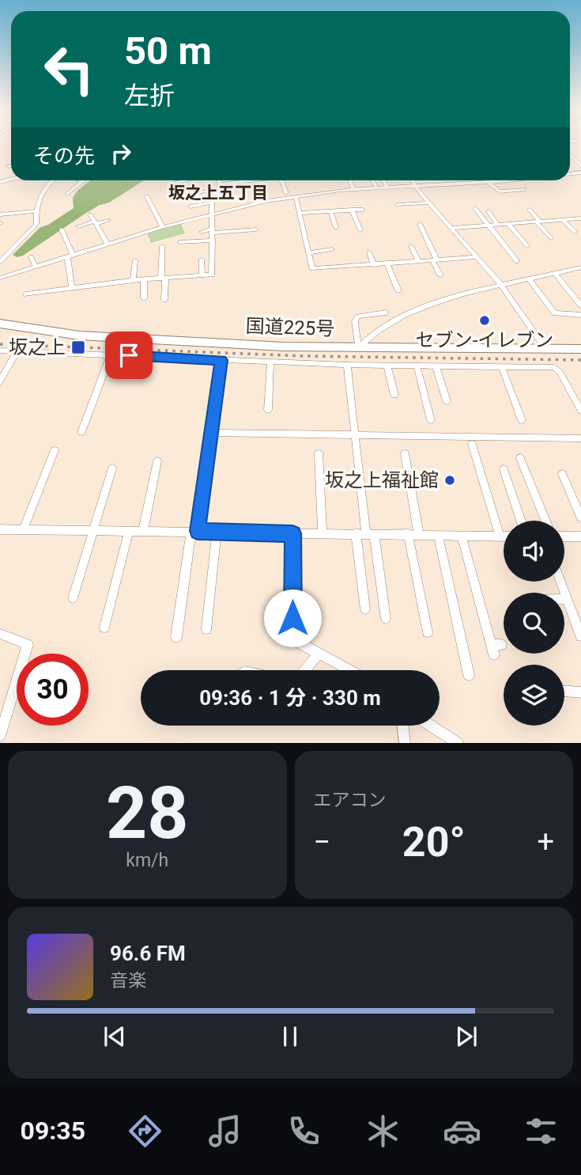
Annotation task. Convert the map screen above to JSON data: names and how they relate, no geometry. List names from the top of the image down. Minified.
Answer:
{"streets":{"highway":["国道225号"]},"districts":["坂之上五丁目"],"places":{"other":["セブン-イレブン","坂之上福祉館"],"transit":["坂之上"]},"page":{"turn":["50 m","左折"],"then":"その先","limit":"30","trip":"09:36 · 1 分 · 330 m","tile":[["28","km/h"],"エアコン"],"heat":["−","20°","+"],"song":["96.6 FM","音楽"],"tabs":"09:35"}}
